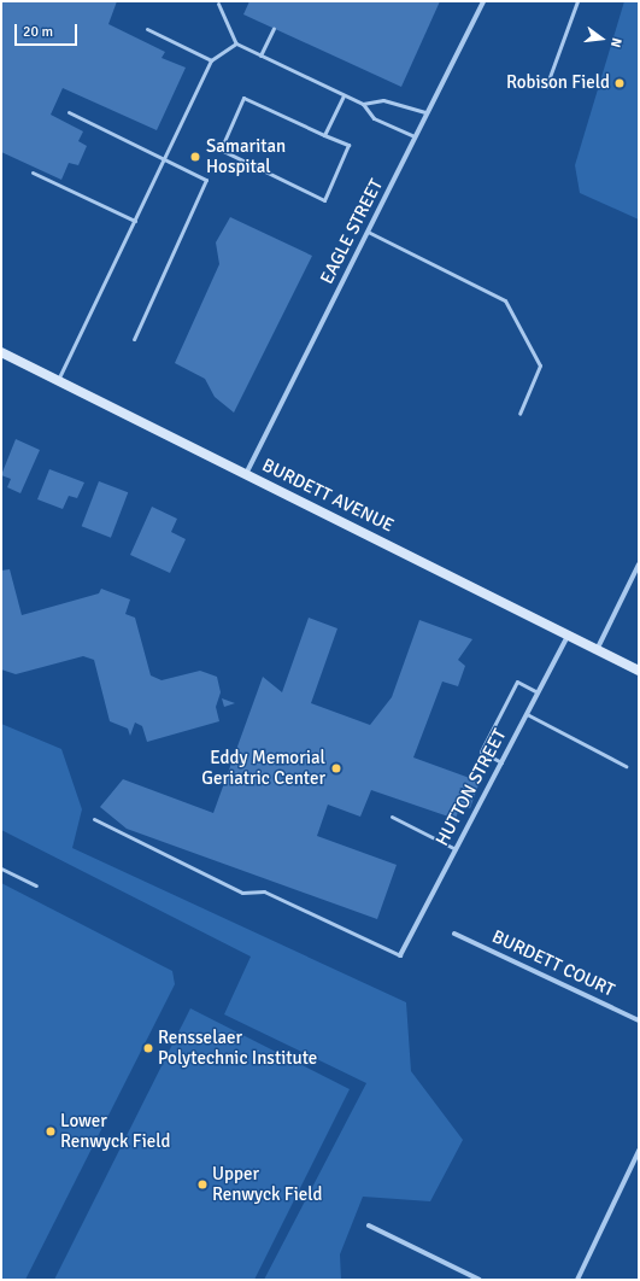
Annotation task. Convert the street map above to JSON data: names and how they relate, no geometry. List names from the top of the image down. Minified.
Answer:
{"streets":{"street":["EAGLE STREET","BURDETT AVENUE","HUTTON STREET","BURDETT COURT"]},"crossings":[["EAGLE STREET","BURDETT AVENUE"],["BURDETT AVENUE","HUTTON STREET"]],"places":["Robison Field","Samaritan Hospital","Eddy Memorial Geriatric Center","Rensselaer Polytechnic Institute","Lower Renwyck Field","Upper Renwyck Field"],"scale_bar":"20 m","north":"right"}
